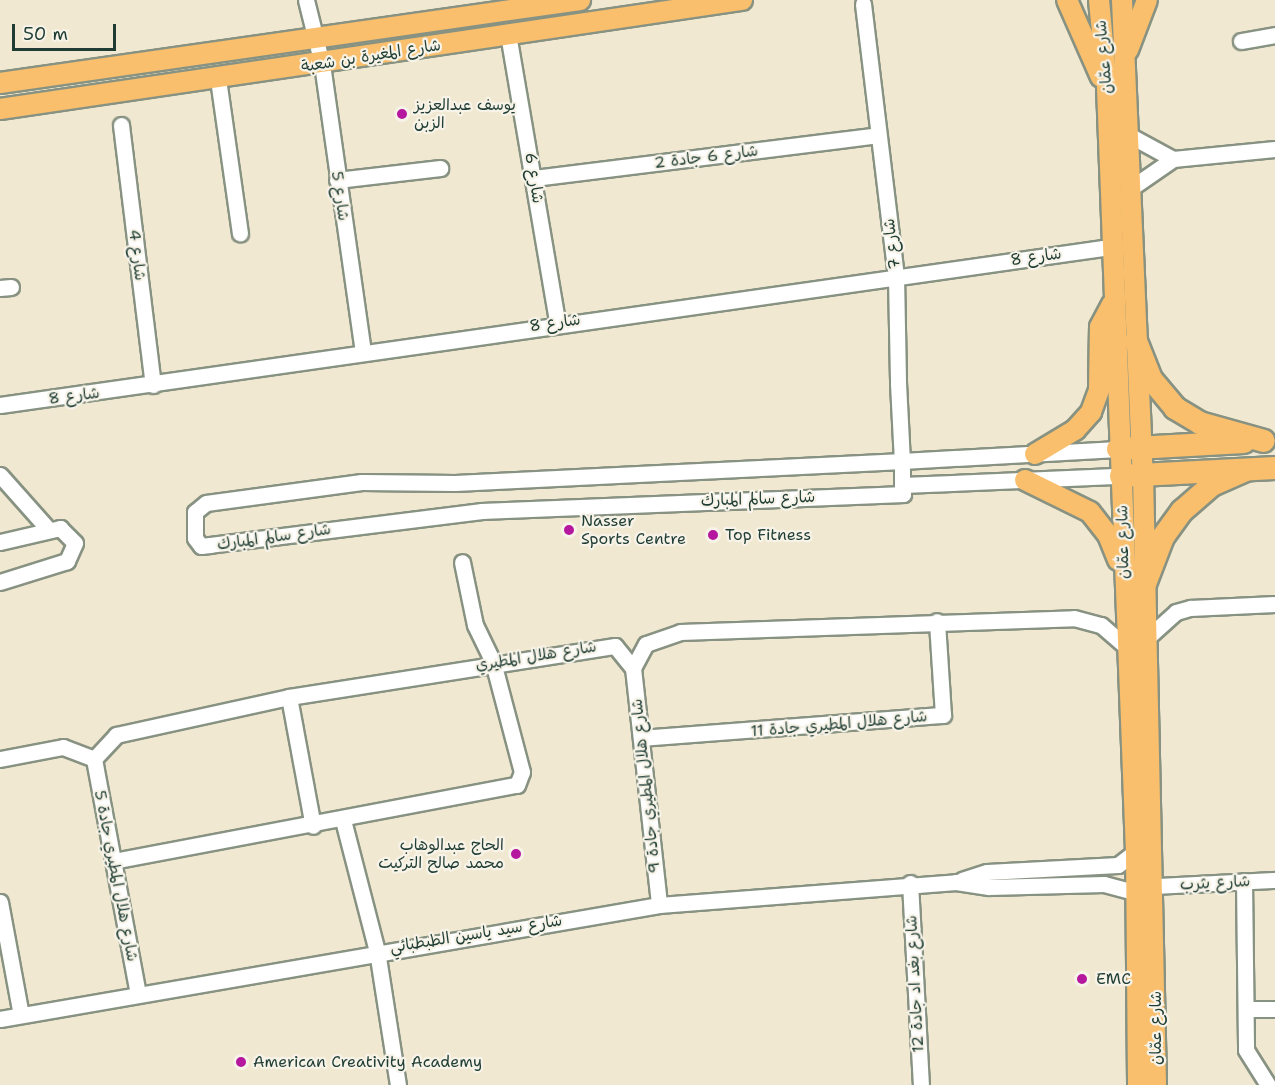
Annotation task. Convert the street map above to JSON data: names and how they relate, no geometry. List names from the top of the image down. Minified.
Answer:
{"streets":{"main road":["شارع المغيرة بن شعبة","شارع عمّان"],"street":["شارع 6 جادة 2","شارع 6","شارع 5","شارع 7","شارع 4","شارع 8","شارع سالم المبارك","شارع هلال المطيري","شارع هلال المطيري جادة 11","شارع هلال المطيري جادة 9","شارع هلال المطيري جادة 5","شارع يثرب","شارع سيد ياسين الطبطبائي","شارع بغد اد جادة 12"]},"crossings":[["شارع المغيرة بن شعبة","شارع 6"],["شارع المغيرة بن شعبة","شارع 5"],["شارع عمّان","شارع 8"],["شارع عمّان","شارع سالم المبارك"],["شارع عمّان","شارع يثرب"],["شارع عمّان","شارع سيد ياسين الطبطبائي"],["شارع 6 جادة 2","شارع 6"],["شارع 6 جادة 2","شارع 7"],["شارع 6","شارع 8"],["شارع 5","شارع 8"],["شارع 7","شارع 8"],["شارع 7","شارع سالم المبارك"],["شارع 4","شارع 8"],["شارع هلال المطيري","شارع هلال المطيري جادة 9"],["شارع هلال المطيري","شارع هلال المطيري جادة 5"],["شارع هلال المطيري جادة 11","شارع هلال المطيري جادة 9"],["شارع هلال المطيري جادة 9","شارع سيد ياسين الطبطبائي"],["شارع هلال المطيري جادة 5","شارع سيد ياسين الطبطبائي"],["شارع سيد ياسين الطبطبائي","شارع بغد اد جادة 12"]],"places":["يوسف عبدالعزيز الزبن","Nasser Sports Centre","Top Fitness","الحاج عبدالوهاب محمد صالح التركيت","EMC","American Creativity Academy"],"scale_bar":"50 m"}
